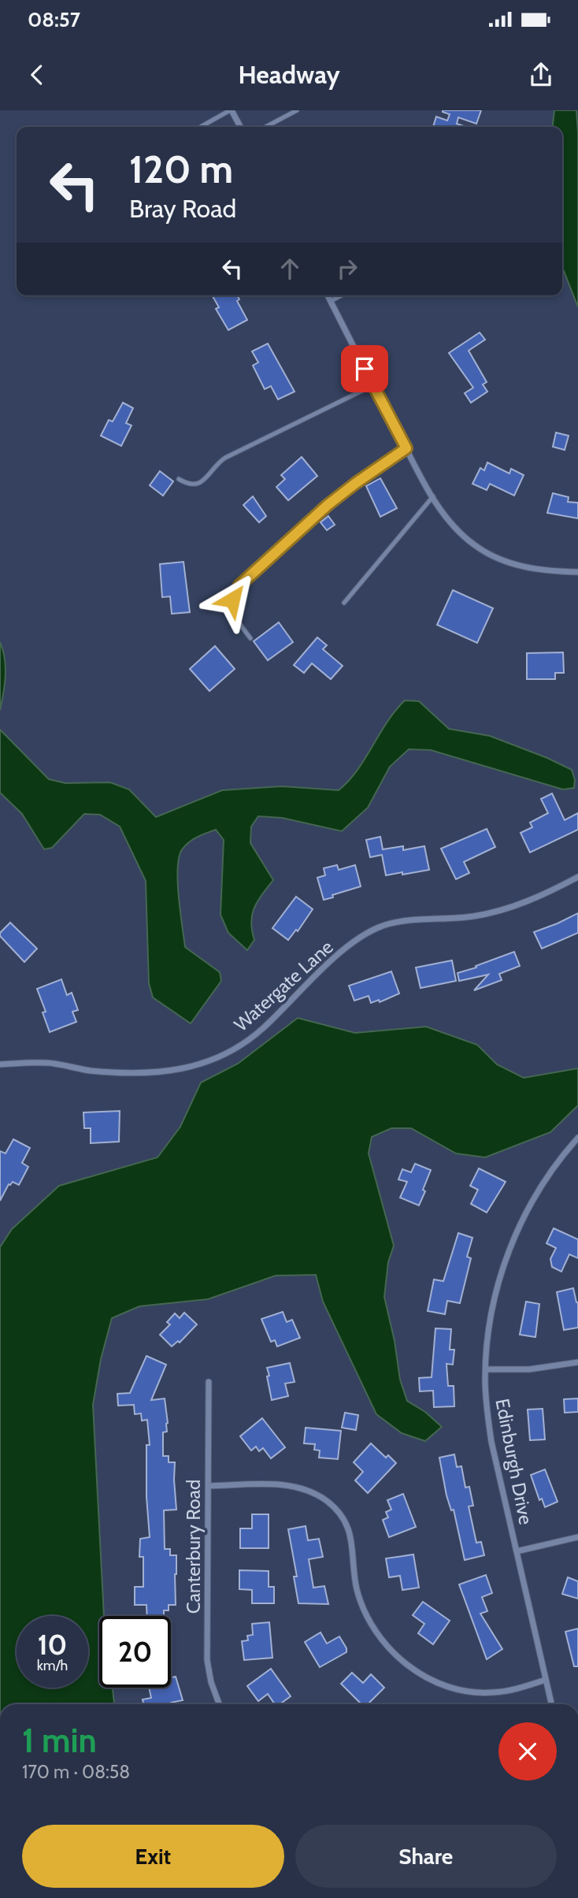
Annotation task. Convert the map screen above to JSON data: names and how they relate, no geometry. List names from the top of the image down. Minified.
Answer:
{"streets":{"street":["Watergate Lane","Edinburgh Drive","Canterbury Road"]},"page":{"status":"08:57","header":"Headway","turn":["120 m","Bray Road"],"speed":"10 km/h","limit":"20","heading":["1 min","170 m · 08:58"],"buttons":["Exit","Share"]}}
